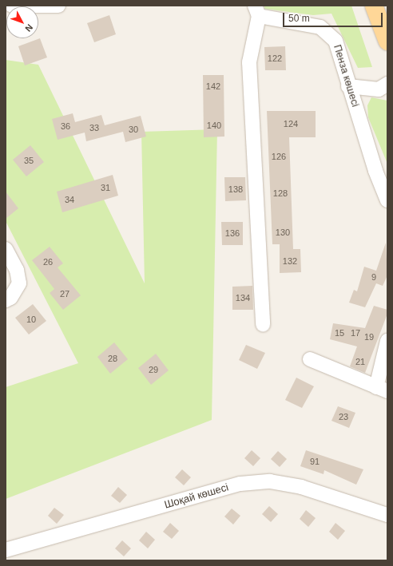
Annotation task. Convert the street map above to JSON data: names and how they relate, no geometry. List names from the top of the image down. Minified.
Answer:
{"streets":{"street":["Пенза көшесі","Шоқай көшесі"]},"house_numbers":["122","142","124","140","36","33","30","126","35","31","138","128","34","130","136","132","26","9","27","134","10","15","17","19","28","21","29","23","91"],"scale_bar":"50 m","north":"bottom right"}
